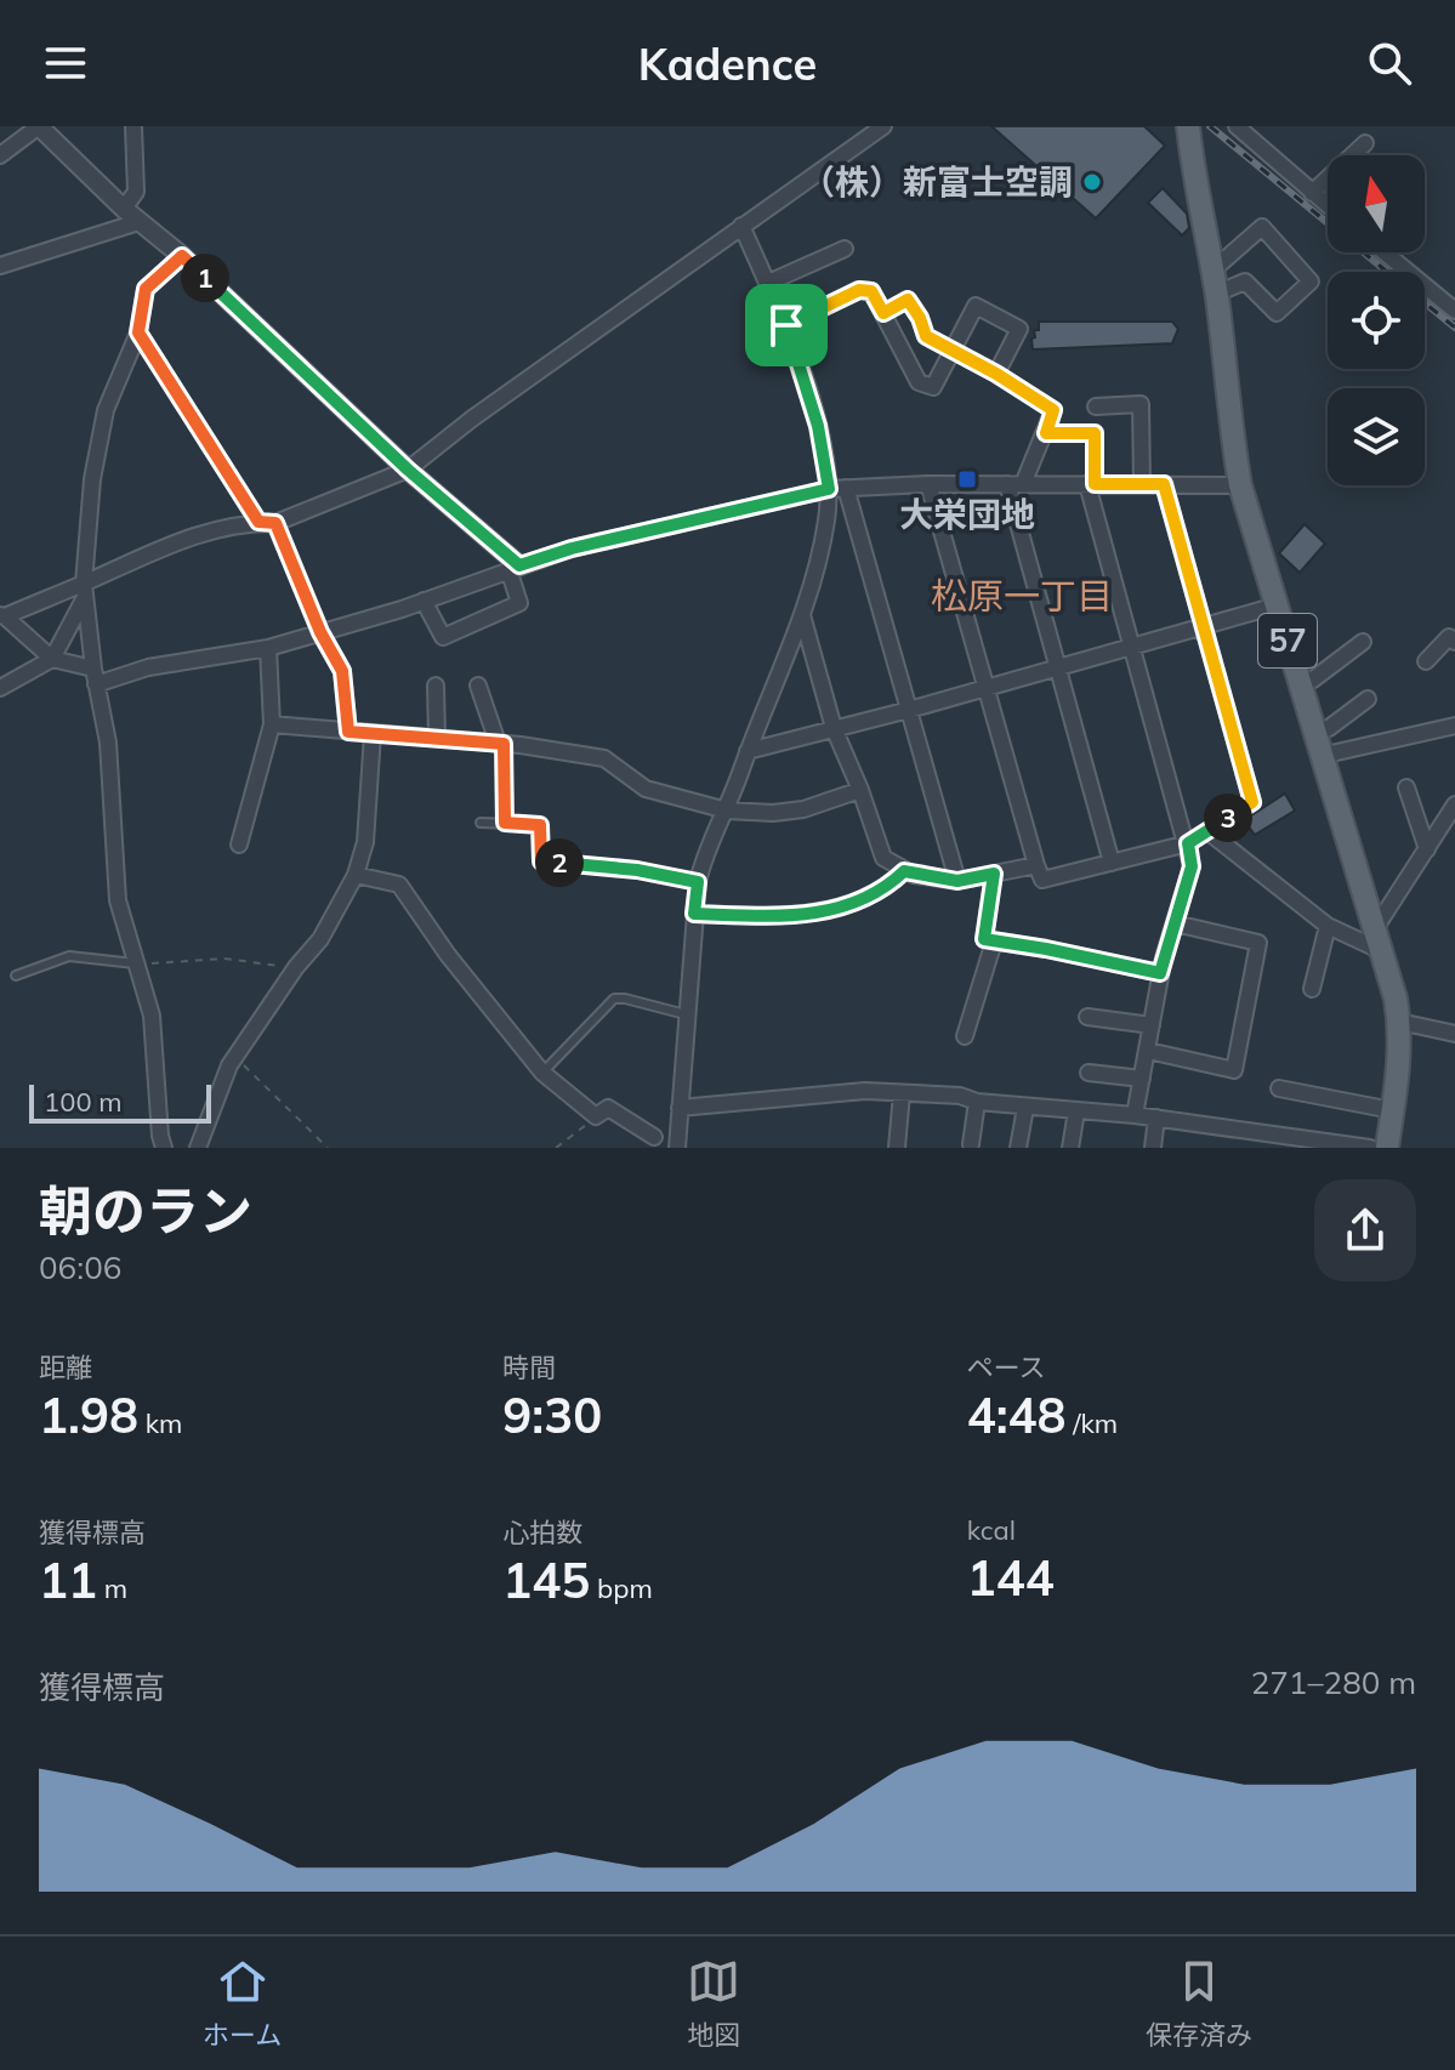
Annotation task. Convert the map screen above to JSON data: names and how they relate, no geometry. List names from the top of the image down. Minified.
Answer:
{"streets":{"main road":["57"]},"districts":["松原一丁目"],"places":{"other":["（株）新富士空調"],"transit":["大栄団地"]},"scale_bar":"100 m","north":"top","page":{"header":"Kadence","pins":["1","3","2"],"scale":"100 m","heading":["朝のラン","06:06"],"stats":[["距離","1.98 km"],["時間","9:30"],["ペース","4:48 /km"],["獲得標高","11 m"],["心拍数","145 bpm"],["kcal","144"]],"chart":["獲得標高","271–280 m"],"tabs":["ホーム","地図","保存済み"]}}
